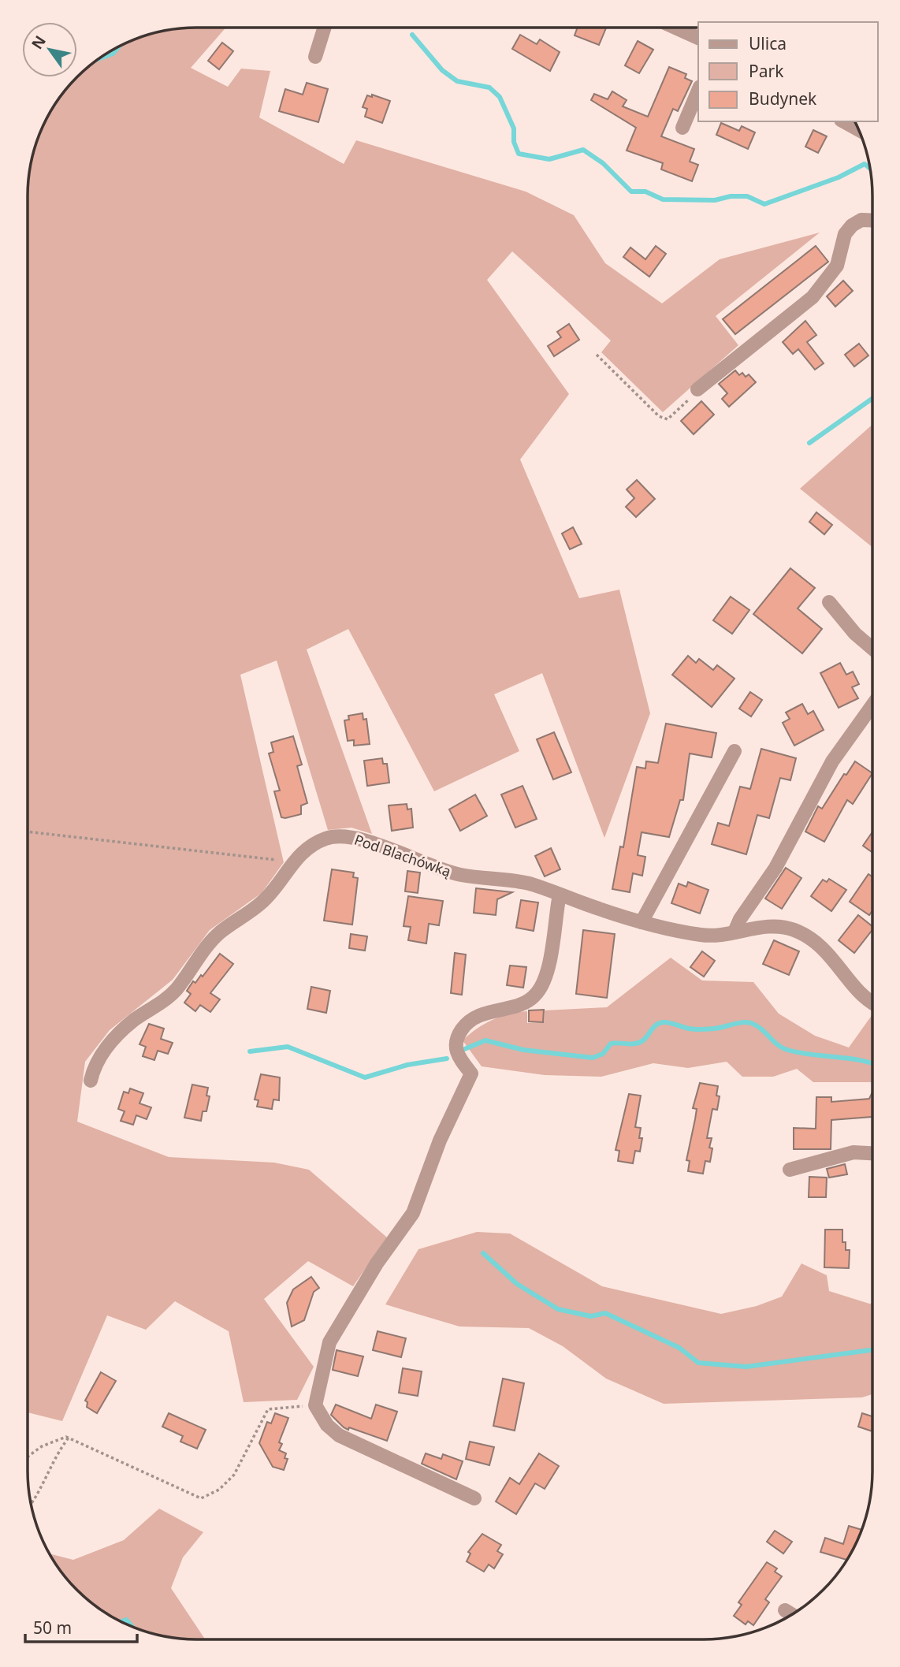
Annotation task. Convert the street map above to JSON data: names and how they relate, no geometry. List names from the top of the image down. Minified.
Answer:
{"streets":{"street":["Pod Blachówką"]},"legend":["Ulica","Park","Budynek"],"scale_bar":"50 m","north":"top left"}
